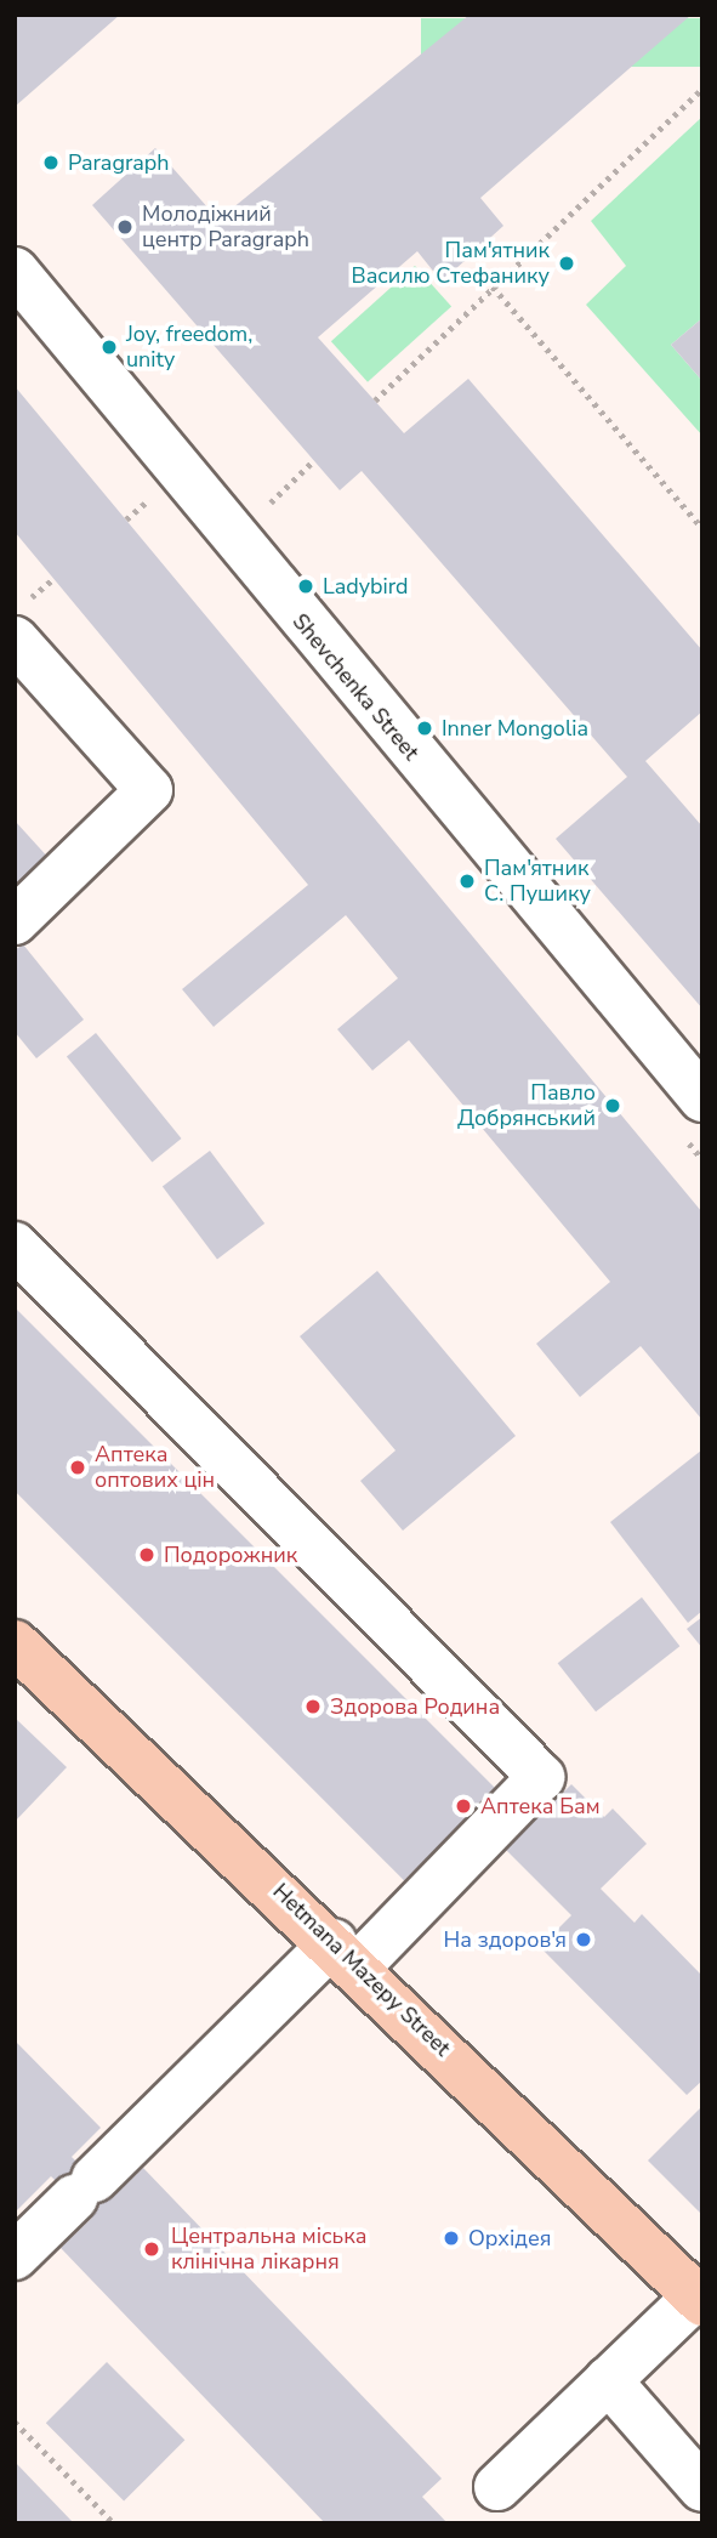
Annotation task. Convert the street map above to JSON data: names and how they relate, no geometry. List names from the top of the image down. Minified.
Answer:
{"streets":{"main road":["Hetmana Mazepy Street"],"street":["Shevchenka Street"]},"places":["Paragraph","Молодіжний центр Paragraph","Пам'ятник Василю Стефанику","Joy, freedom, unity","Ladybird","Inner Mongolia","Пам'ятник С. Пушику","Павло Добрянський","Аптека оптових цін","Подорожник","Здорова Родина","Аптека Бам","На здоров'я","Орхідея","Центральна міська клінічна лікарня"]}
